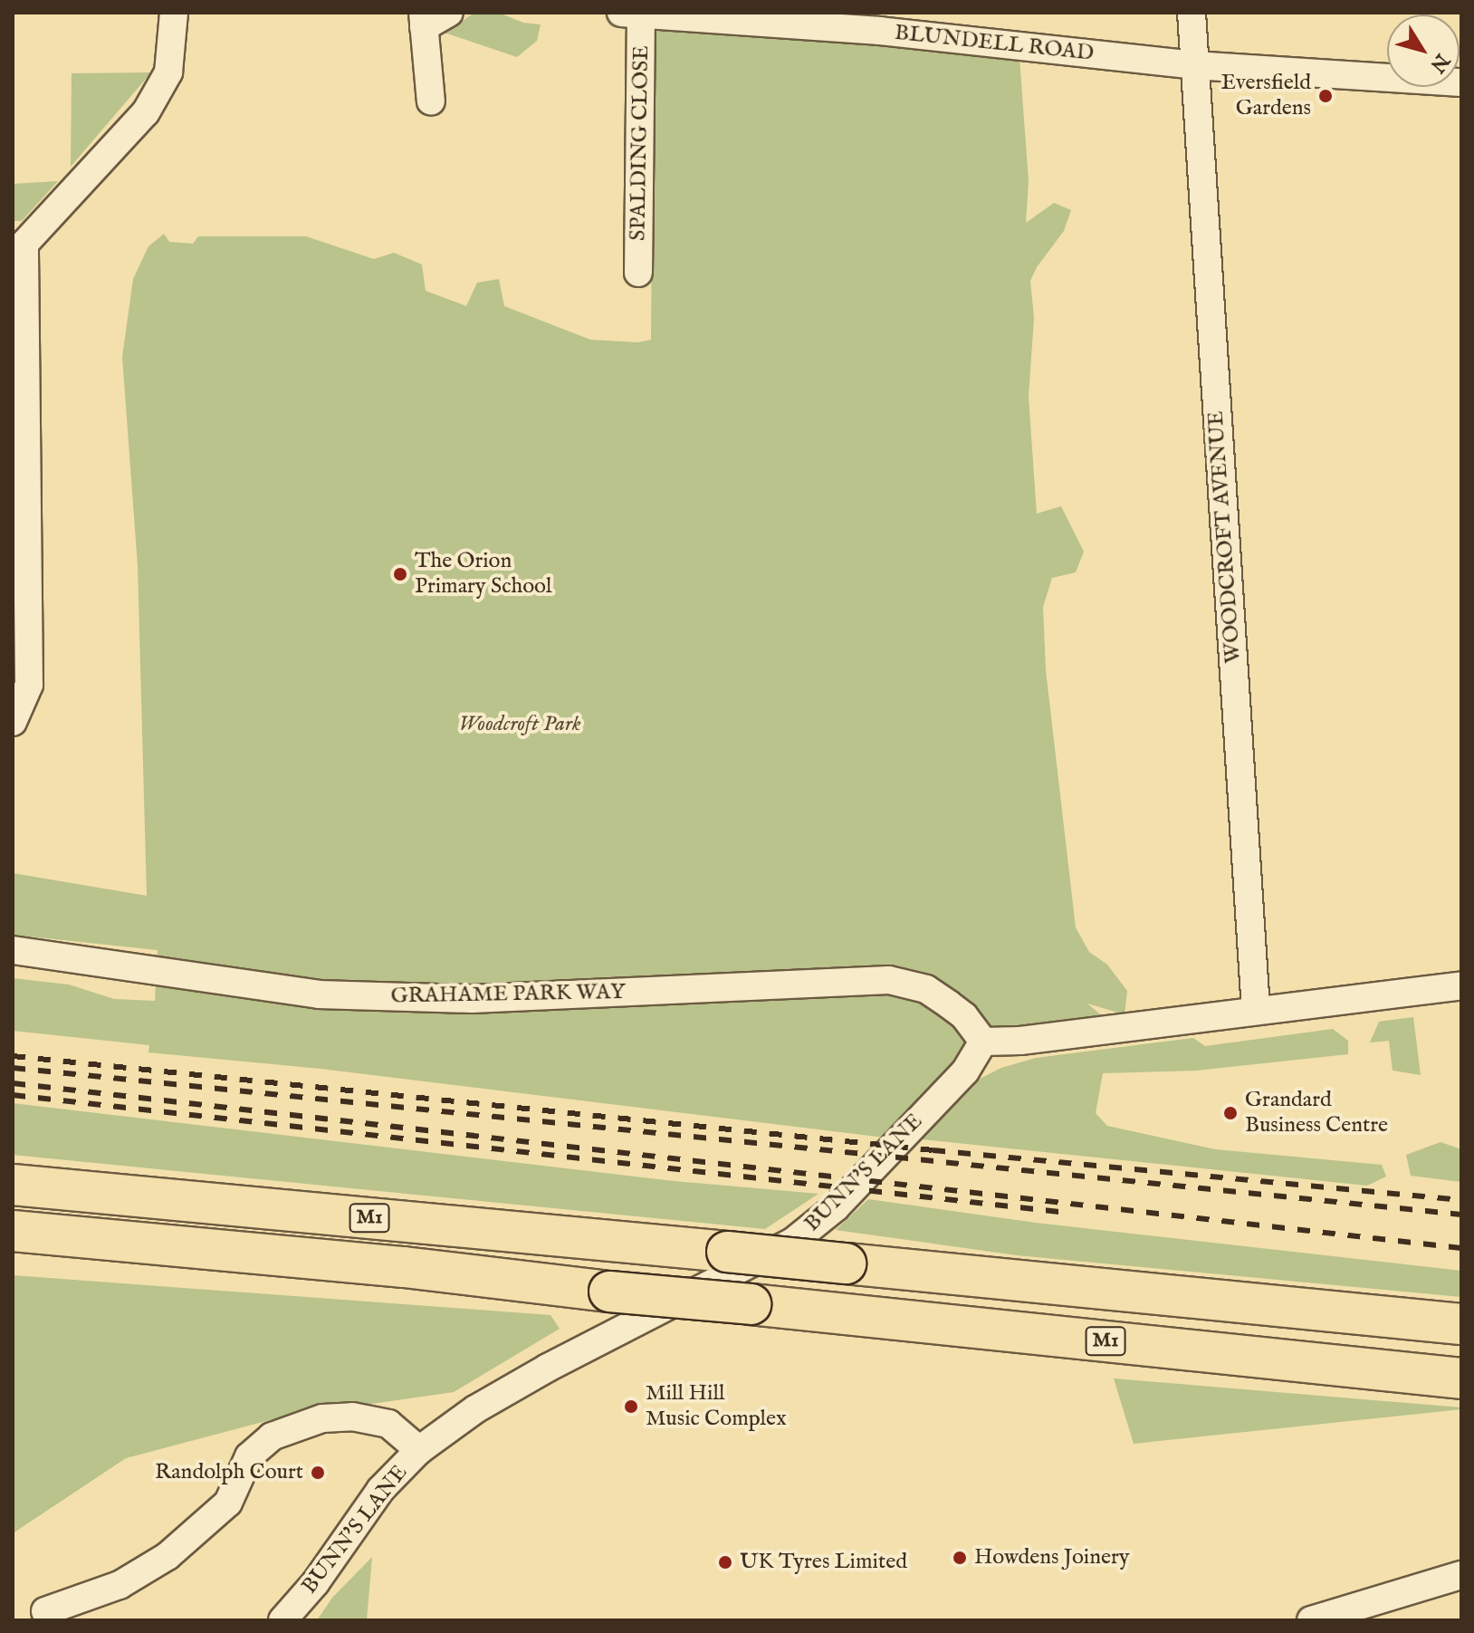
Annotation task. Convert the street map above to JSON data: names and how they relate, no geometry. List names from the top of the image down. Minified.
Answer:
{"streets":{"highway":["M1"],"street":["BLUNDELL ROAD","SPALDING CLOSE","WOODCROFT AVENUE","GRAHAME PARK WAY","BUNN'S LANE"]},"crossings":[["BLUNDELL ROAD","SPALDING CLOSE"],["BLUNDELL ROAD","WOODCROFT AVENUE"],["GRAHAME PARK WAY","BUNN'S LANE"]],"parks":["Woodcroft Park"],"places":["Eversfield Gardens","The Orion Primary School","Grandard Business Centre","Mill Hill Music Complex","Randolph Court","Howdens Joinery","UK Tyres Limited"],"north":"bottom right"}
